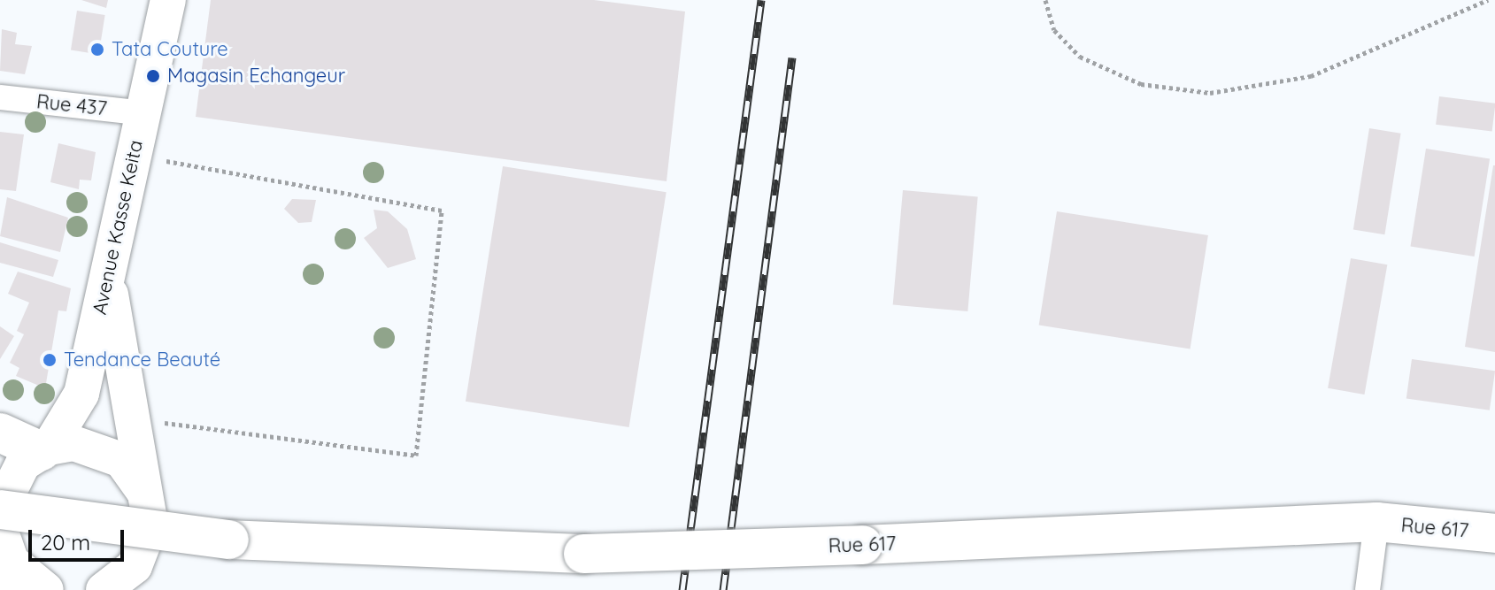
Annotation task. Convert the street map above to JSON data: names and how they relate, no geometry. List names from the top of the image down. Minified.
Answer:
{"streets":{"highway":["Rue 617"],"main road":["Avenue Kasse Keita"],"street":["Rue 437"]},"crossings":[["Rue 437","Avenue Kasse Keita"],["Avenue Kasse Keita","Rue 617"]],"places":["Tata Couture","Magasin Echangeur","Tendance Beauté"],"scale_bar":"20 m"}
